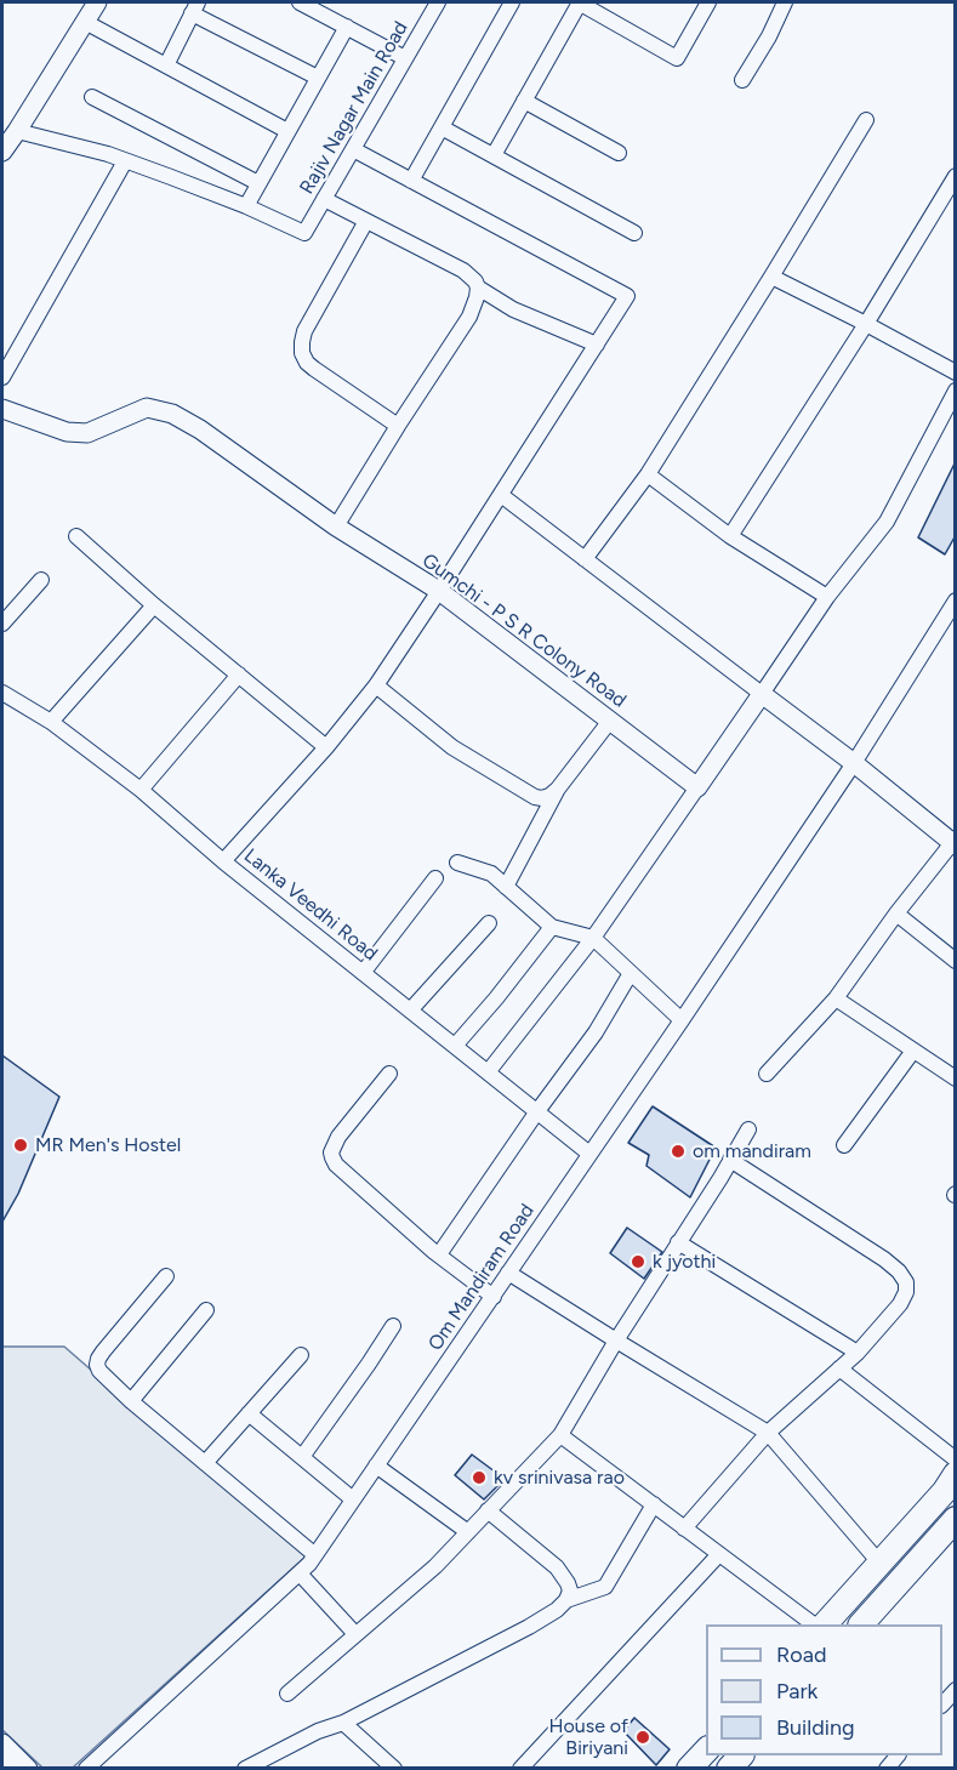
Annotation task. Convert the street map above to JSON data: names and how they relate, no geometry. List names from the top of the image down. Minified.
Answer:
{"streets":{"street":["Rajiv Nagar Main Road","Gumchi - P S R Colony Road","Lanka Veedhi Road","Om Mandiram Road"]},"crossings":[["Lanka Veedhi Road","Om Mandiram Road"]],"places":["MR Men's Hostel","om mandiram","k jyothi","kv srinivasa rao","House of Biriyani"],"legend":["Road","Park","Building"]}
